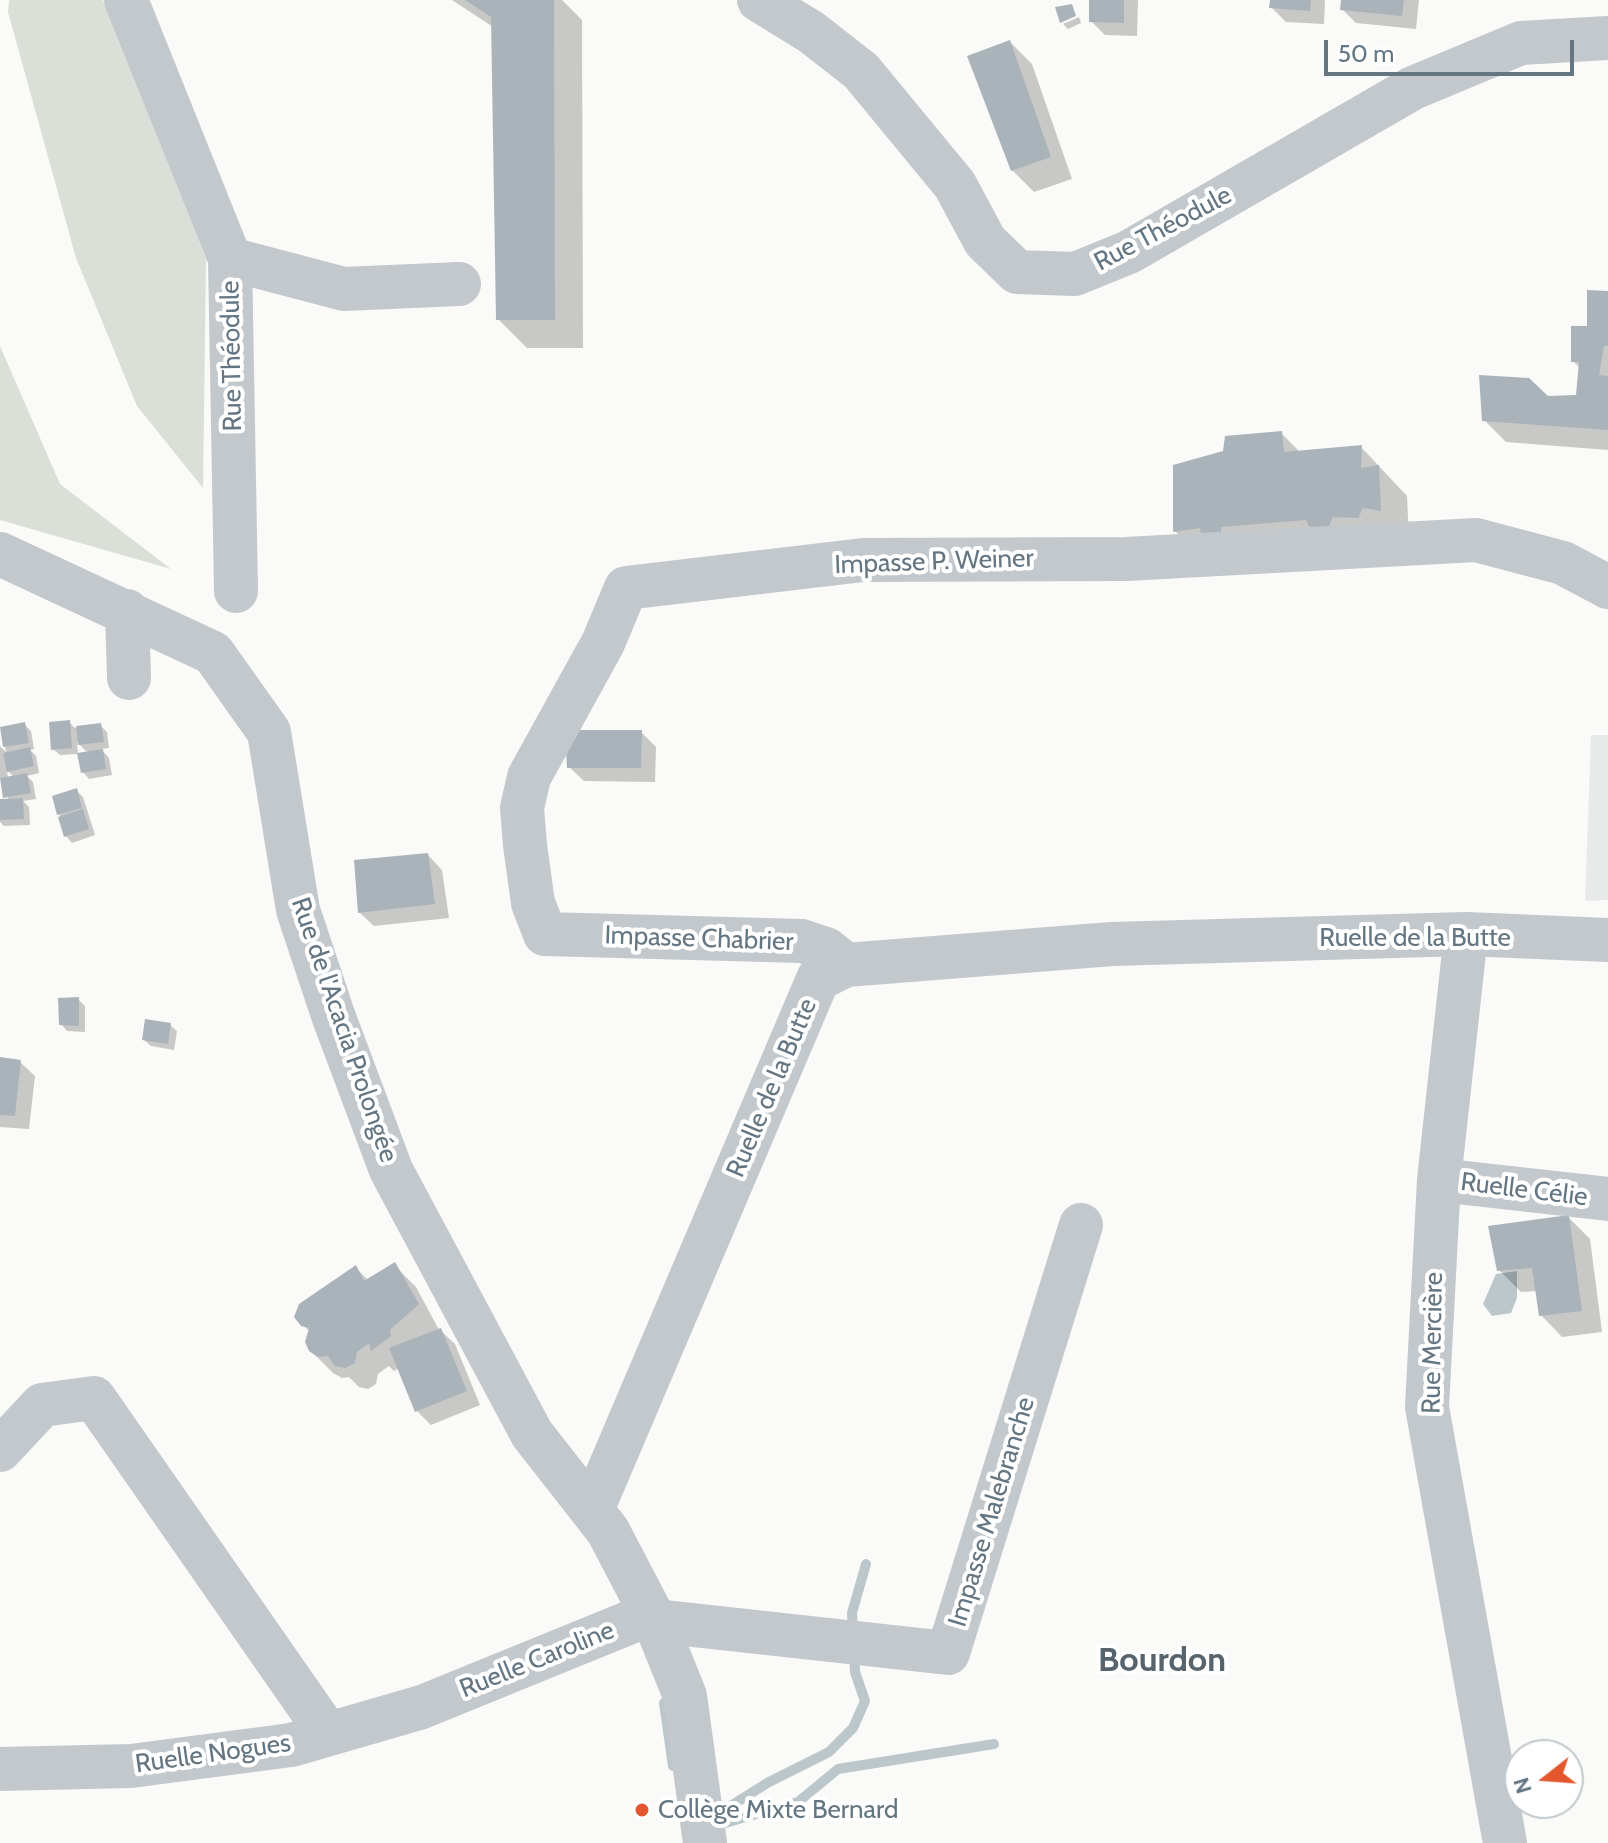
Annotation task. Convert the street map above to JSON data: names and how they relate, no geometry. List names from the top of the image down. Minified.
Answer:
{"streets":{"street":["Rue Théodule","Impasse P. Weiner","Ruelle de la Butte","Impasse Chabrier","Rue de l'Acacia Prolongée","Ruelle Célie","Rue Mercière","Impasse Malebranche","Ruelle Caroline","Ruelle Nogues"]},"crossings":[["Impasse P. Weiner","Impasse Chabrier"],["Ruelle de la Butte","Impasse Chabrier"],["Ruelle de la Butte","Rue de l'Acacia Prolongée"],["Ruelle de la Butte","Rue Mercière"],["Ruelle Célie","Rue Mercière"],["Impasse Malebranche","Ruelle Caroline"],["Ruelle Caroline","Ruelle Nogues"]],"districts":["Bourdon"],"places":["Collège Mixte Bernard"],"scale_bar":"50 m","north":"left"}
